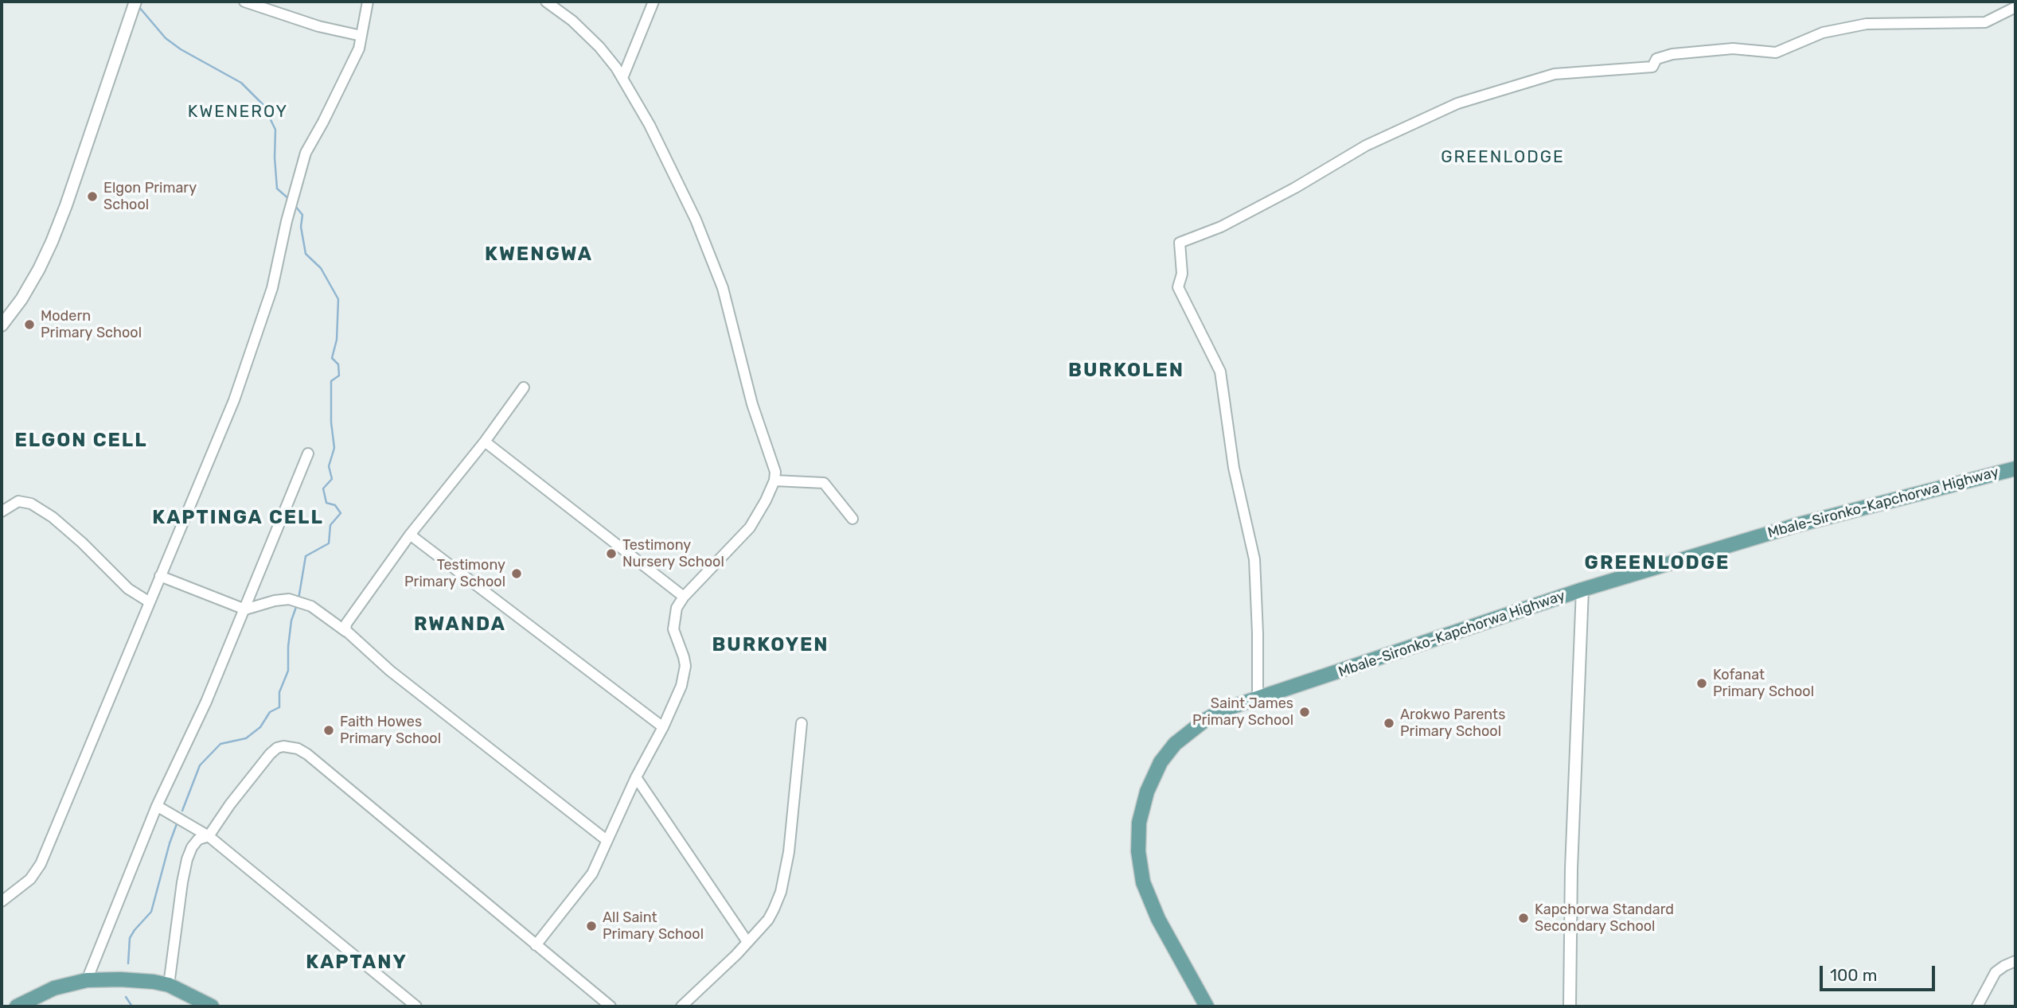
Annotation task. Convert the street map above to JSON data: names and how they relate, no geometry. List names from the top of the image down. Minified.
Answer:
{"streets":{"main road":["Mbale-Sironko-Kapchorwa Highway"]},"districts":["KWENEROY","GREENLODGE","KWENGWA","BURKOLEN","ELGON CELL","KAPTINGA CELL","GREENLODGE","RWANDA","BURKOYEN","KAPTANY"],"places":["Elgon Primary School","Modern Primary School","Testimony Nursery School","Testimony Primary School","Kofanat Primary School","Saint James Primary School","Arokwo Parents Primary School","Faith Howes Primary School","Kapchorwa Standard Secondary School","All Saint Primary School"],"scale_bar":"100 m"}
